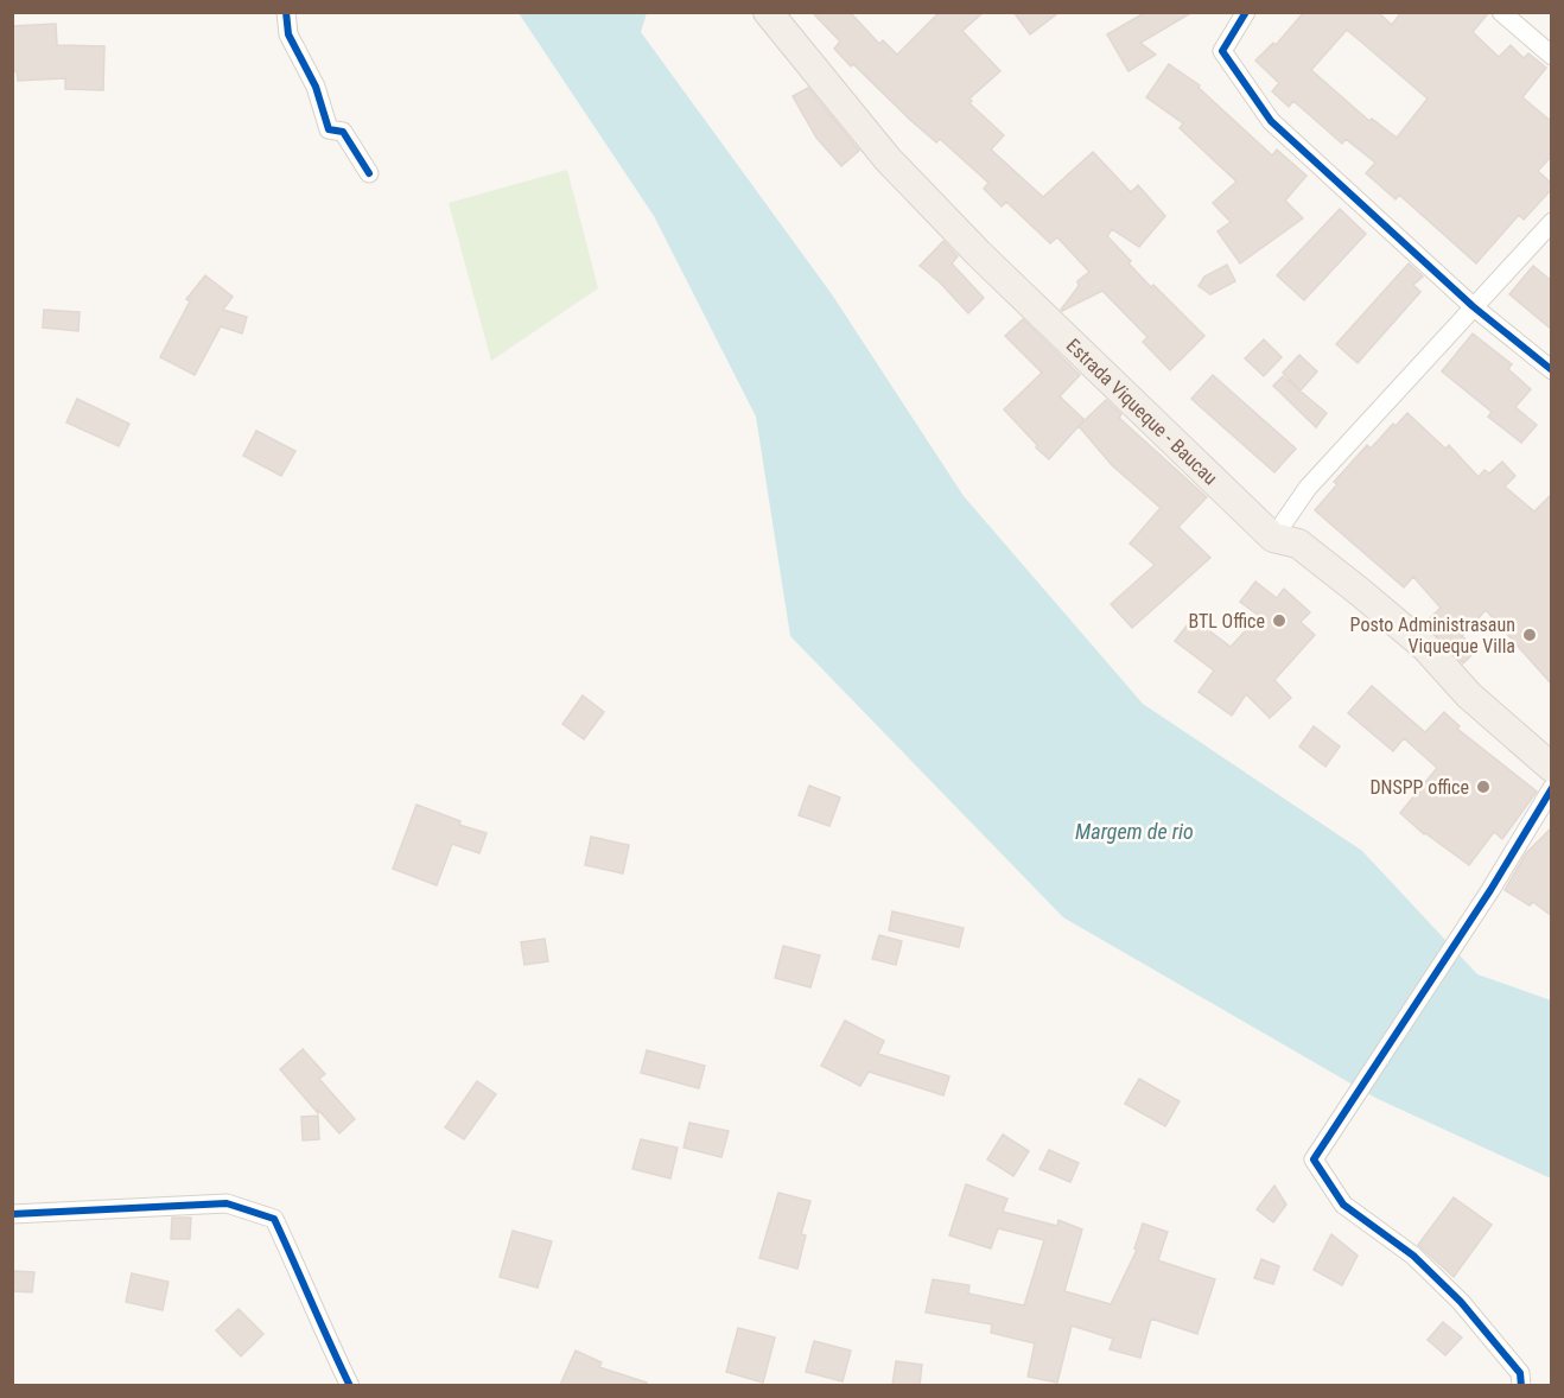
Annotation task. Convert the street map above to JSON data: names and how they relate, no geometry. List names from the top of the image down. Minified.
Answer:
{"streets":{"main road":["Estrada Viqueque - Baucau"]},"water":["Margem de rio"],"places":["BTL Office","Posto Administrasaun Viqueque Villa","DNSPP office"]}
